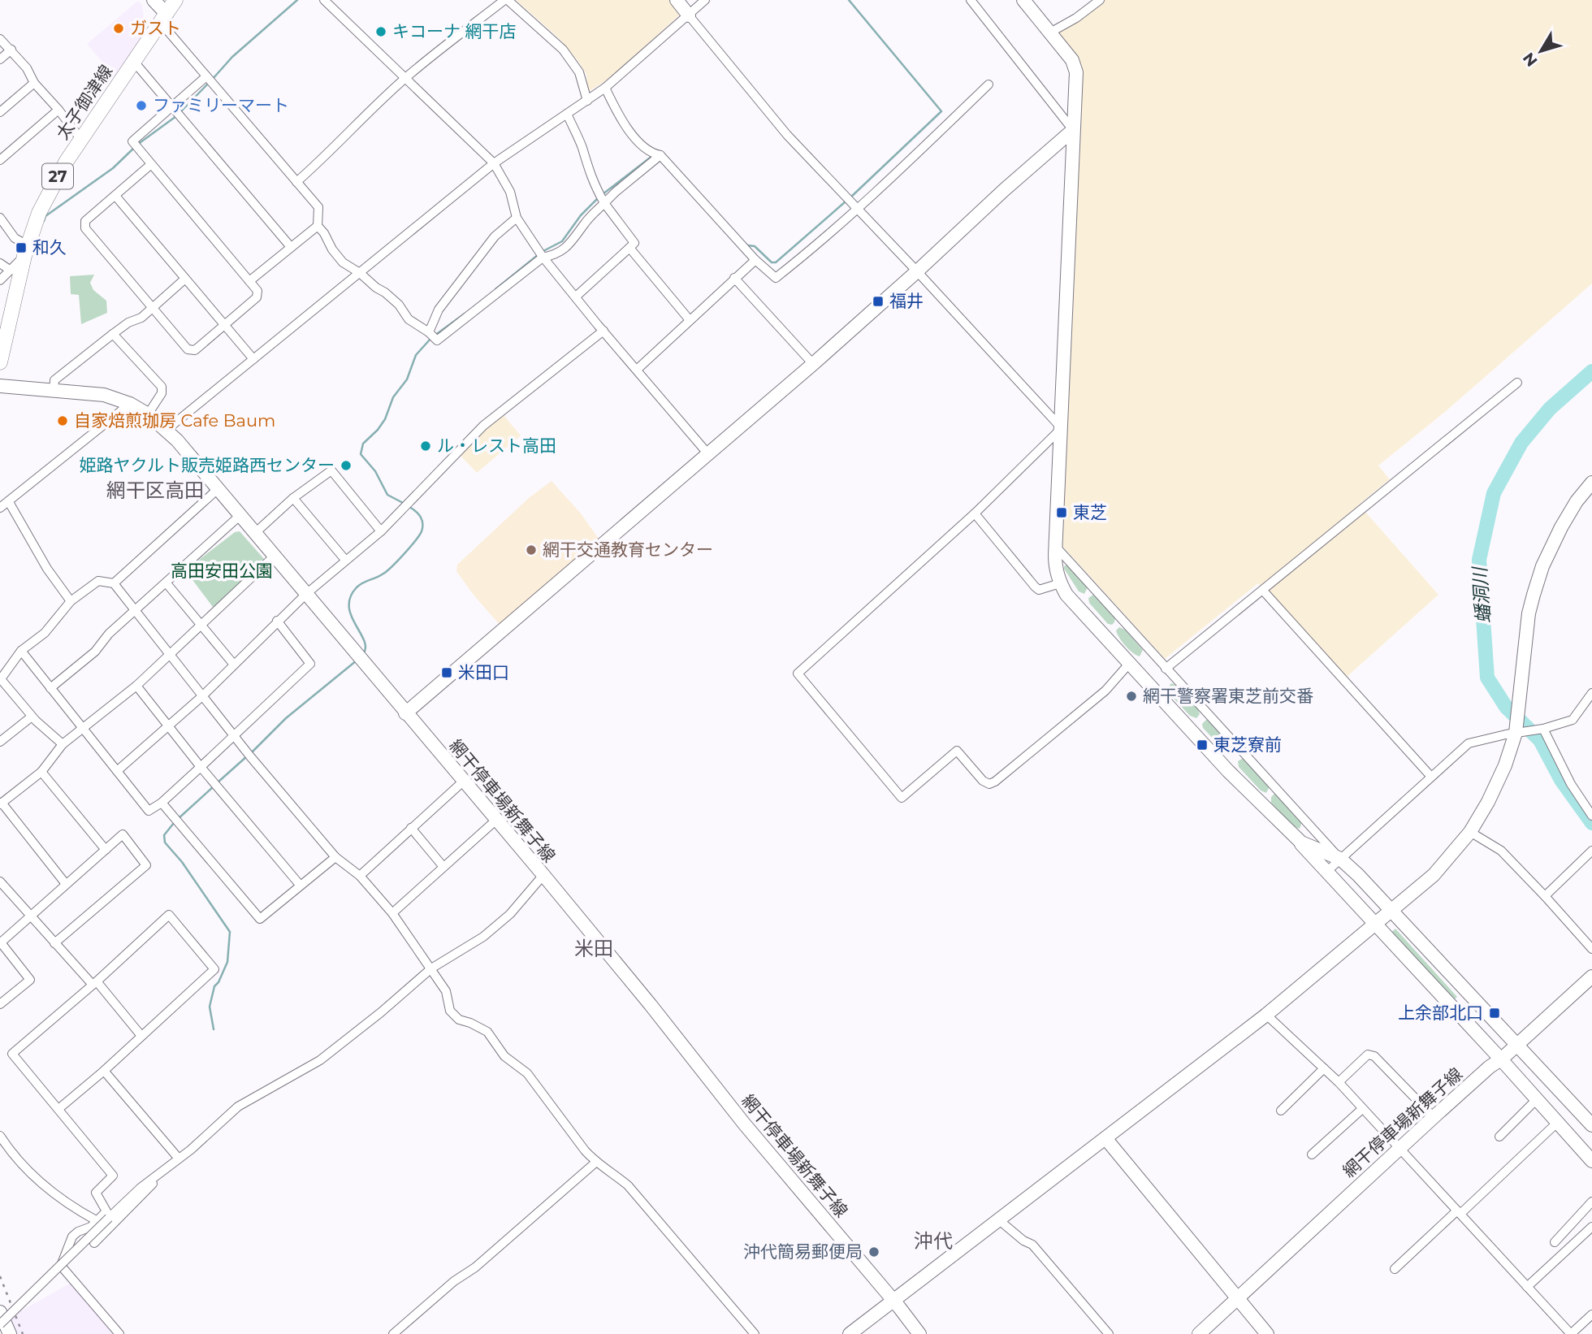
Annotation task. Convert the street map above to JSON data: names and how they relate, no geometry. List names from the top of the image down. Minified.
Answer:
{"streets":{"main road":["太子御津線","27"],"street":["網干停車場新舞子線"]},"districts":["網干区高田","米田","沖代"],"water":["蟠洞川"],"parks":["高田安田公園"],"places":{"other":["ガスト","キコーナ 網干店","ファミリーマート","自家焙煎珈房 Cafe Baum","ル・レスト高田","姫路ヤクルト販売姫路西センター","網干交通教育センター","網干警察署東芝前交番","沖代簡易郵便局"],"transit":["和久","福井","東芝","米田口","東芝寮前","上余部北口"]},"north":"bottom left"}
